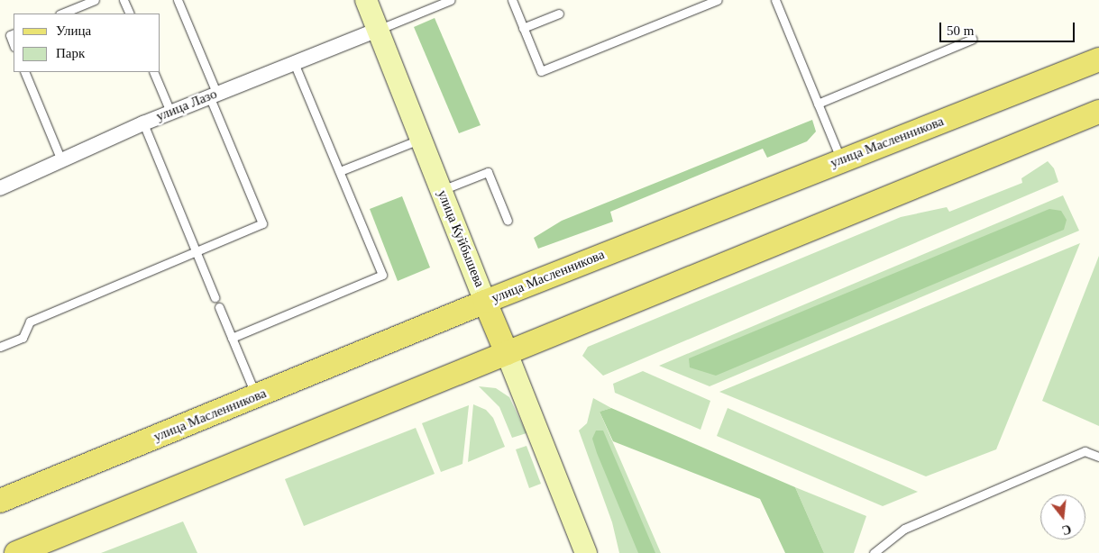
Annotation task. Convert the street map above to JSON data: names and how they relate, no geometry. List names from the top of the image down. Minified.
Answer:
{"streets":{"main road":["улица Масленникова","улица Куйбышева"],"street":["улица Лазо"]},"crossings":[["улица Лазо","улица Куйбышева"],["улица Масленникова","улица Куйбышева"]],"legend":["Улица","Парк"],"scale_bar":"50 m","north":"bottom"}
